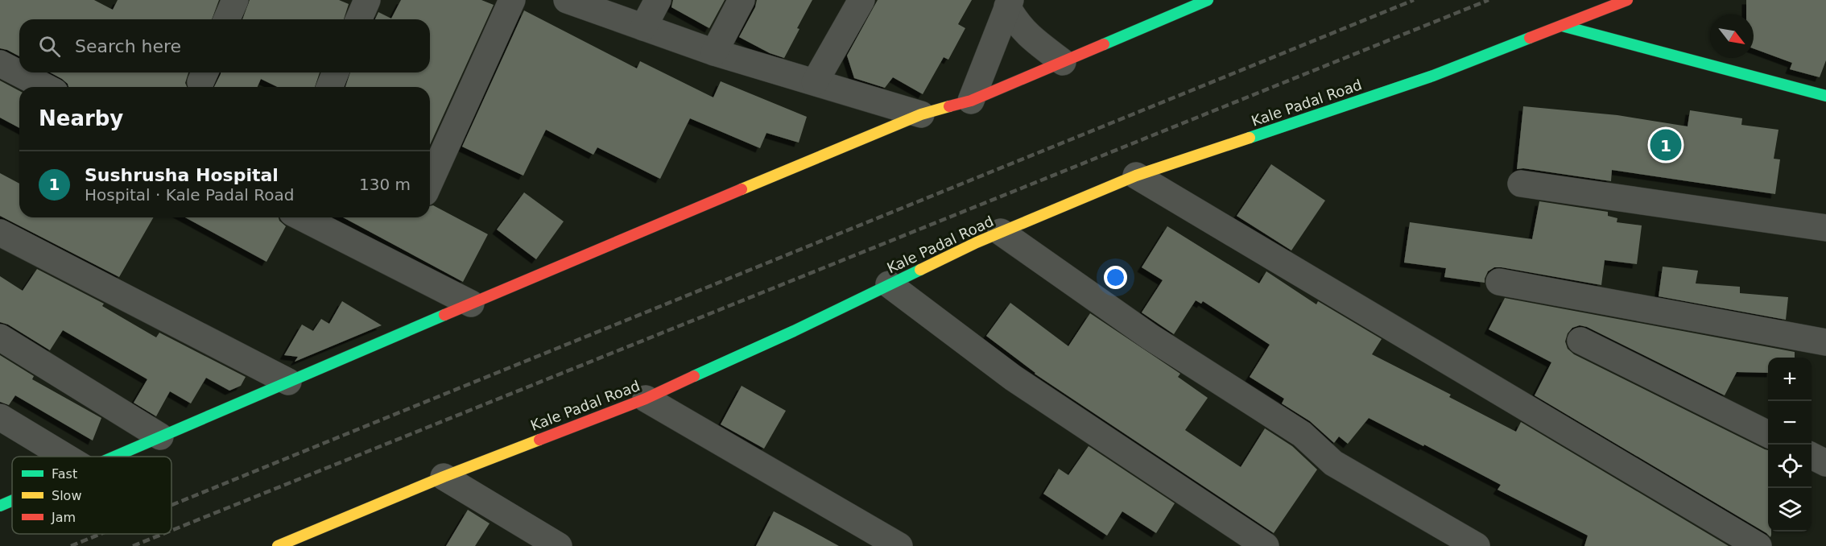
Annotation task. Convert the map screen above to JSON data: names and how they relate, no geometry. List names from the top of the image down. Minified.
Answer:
{"streets":{"street":["Kale Padal Road"]},"legend":["Fast","Slow","Jam"],"north":"bottom right","page":{"search":"Search here","heading":"Nearby","pins":"1","list":[{"mark":"1","name":"Sushrusha Hospital","note":"Hospital · Kale Padal Road","value":"130 m"}],"map_buttons":["+","−"]}}
